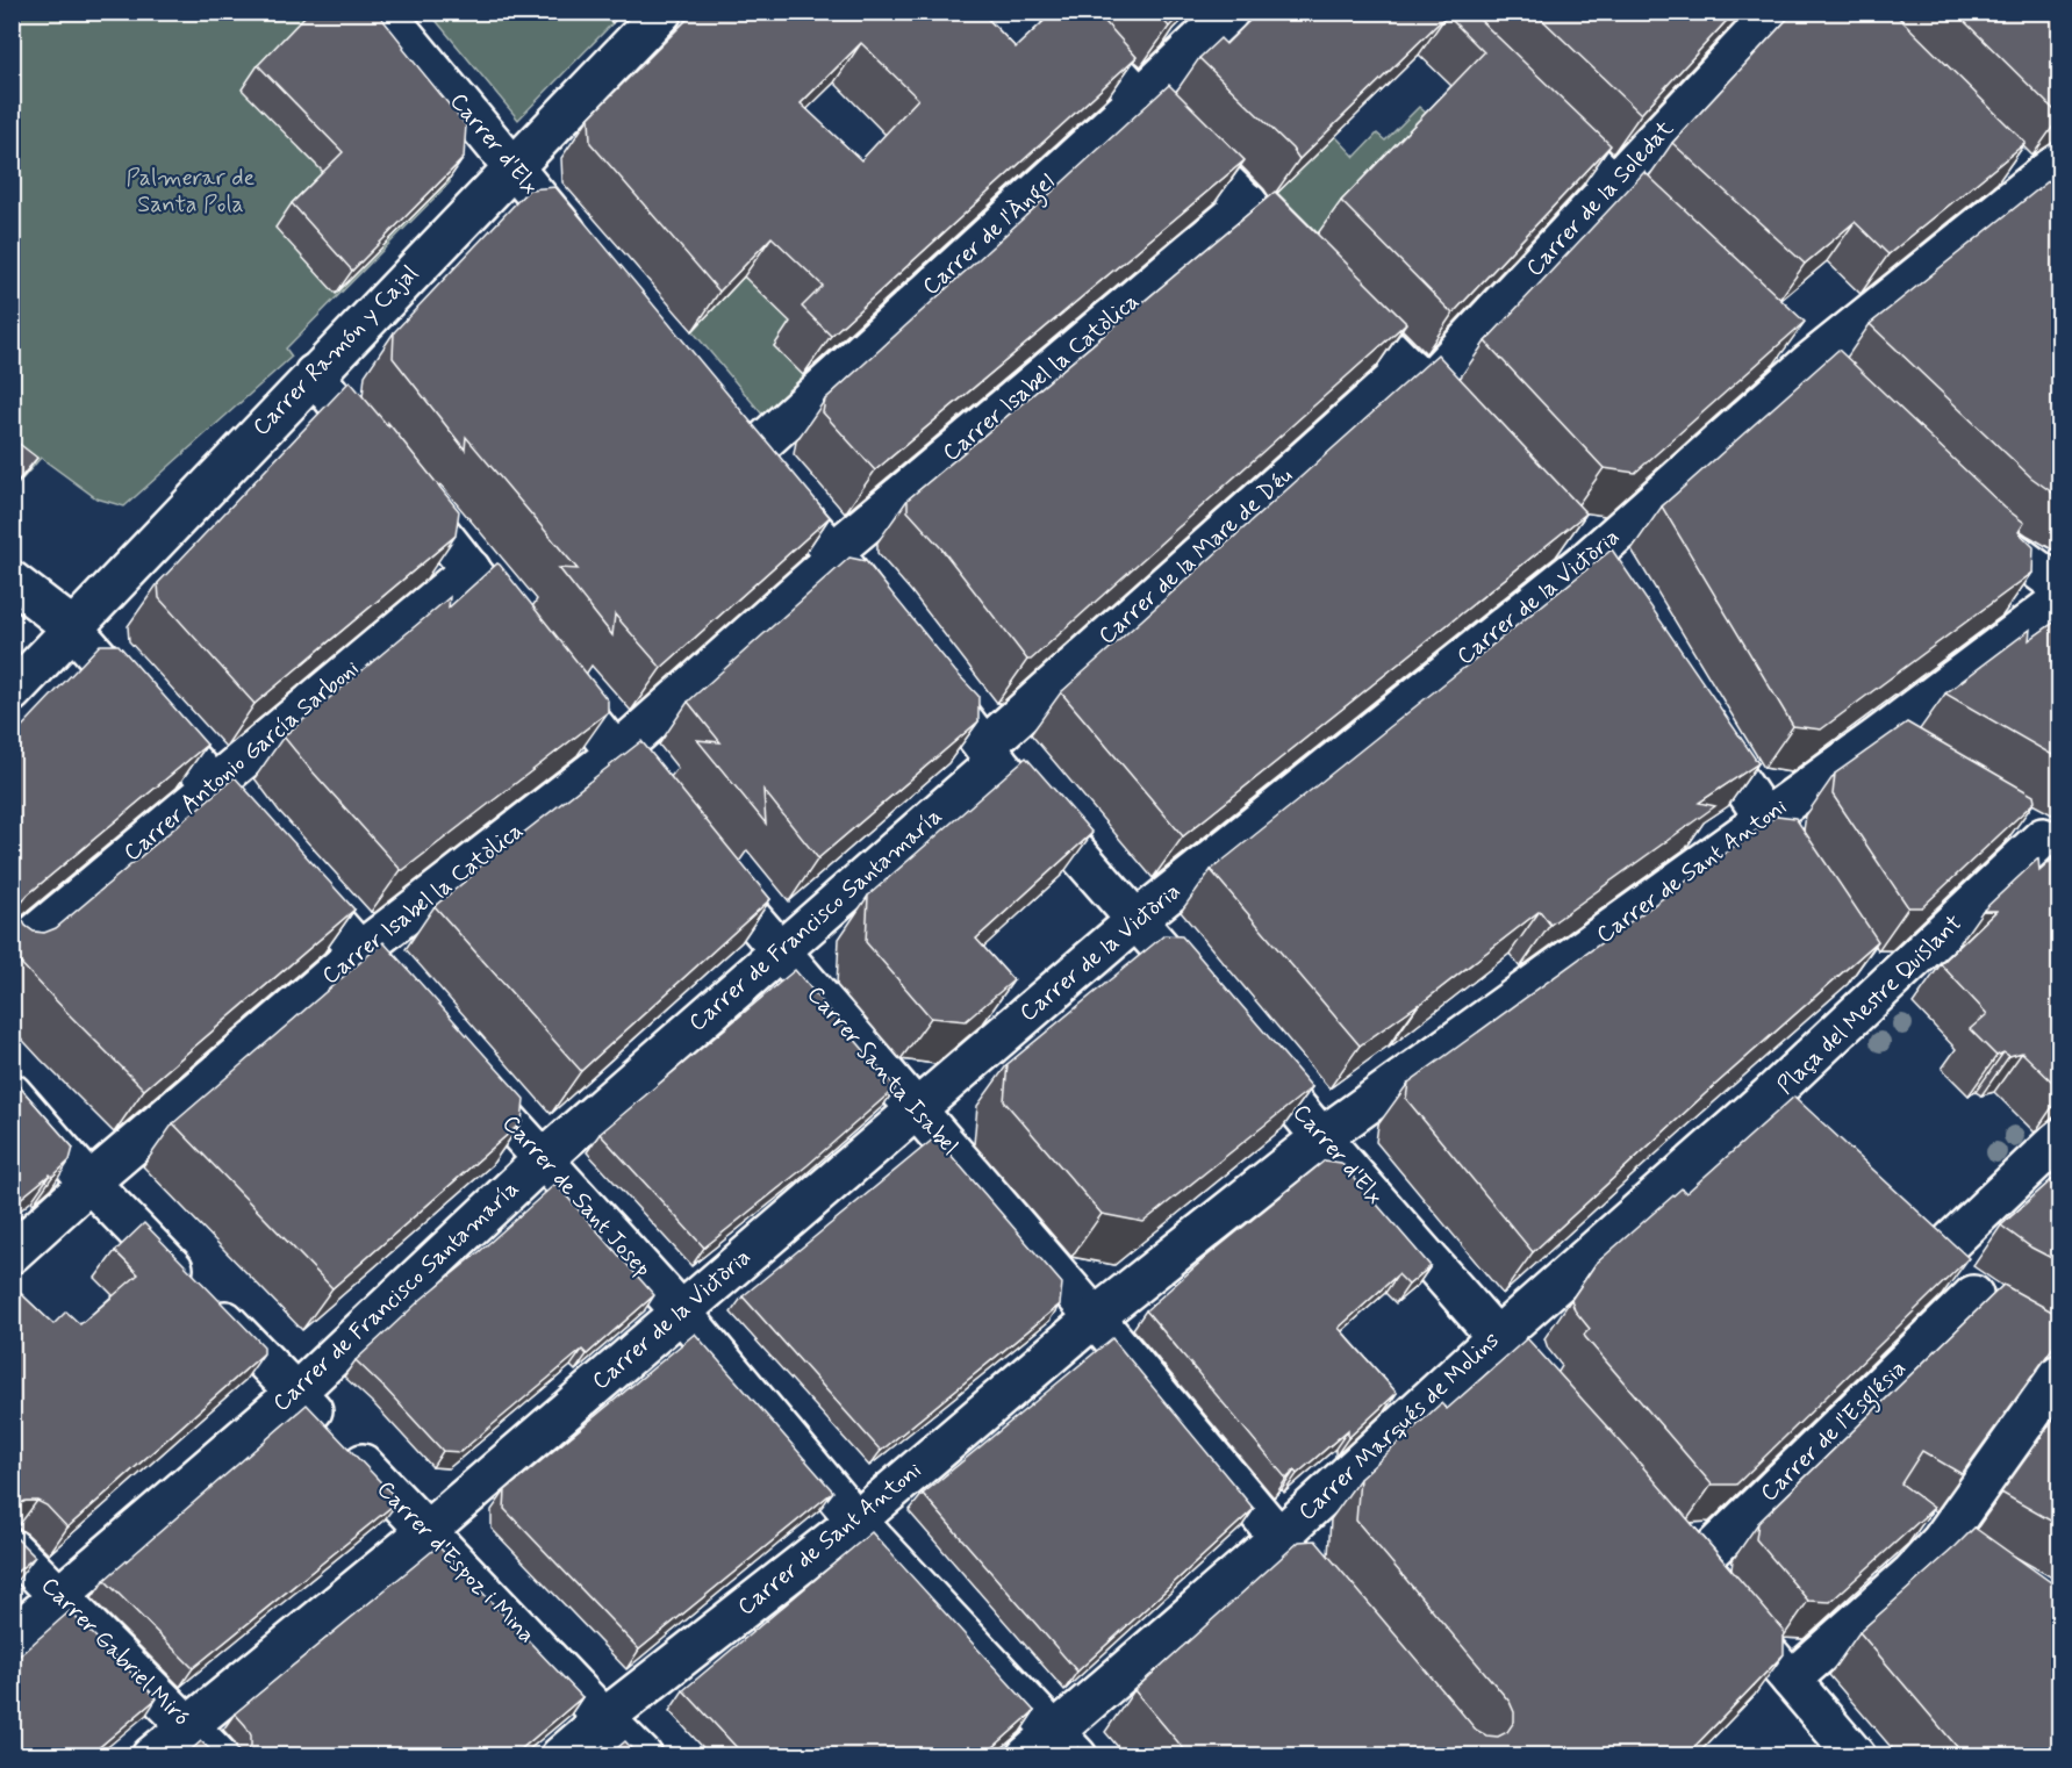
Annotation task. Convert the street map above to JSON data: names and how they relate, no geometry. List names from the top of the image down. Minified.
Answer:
{"streets":{"street":["Carrer d'Elx","Carrer de la Soledat","Carrer de l'Àngel","Carrer Ramón y Cajal","Carrer Isabel la Catòlica","Carrer de la Mare de Déu","Carrer de la Victòria","Carrer Antonio García Sarboni","Carrer de Sant Antoni","Carrer de Francisco Santamaría","Plaça del Mestre Quislant","Carrer Santa Isabel","Carrer de Sant Josep","Carrer Marqués de Molins","Carrer de l'Església","Carrer d'Espoz i Mina","Carrer Gabriel Miró"]},"crossings":[["Carrer d'Elx","Carrer Ramón y Cajal"],["Carrer d'Elx","Carrer de Sant Antoni"],["Carrer d'Elx","Carrer Marqués de Molins"],["Carrer de la Soledat","Carrer de la Mare de Déu"],["Carrer de l'Àngel","Carrer Isabel la Catòlica"],["Carrer Isabel la Catòlica","Carrer d'Espoz i Mina"],["Carrer de la Mare de Déu","Carrer de Francisco Santamaría"],["Carrer de la Victòria","Carrer Santa Isabel"],["Carrer de la Victòria","Carrer de Sant Josep"],["Carrer de la Victòria","Carrer d'Espoz i Mina"],["Carrer de la Victòria","Carrer Gabriel Miró"],["Carrer de Sant Antoni","Carrer Santa Isabel"],["Carrer de Sant Antoni","Carrer de Sant Josep"],["Carrer de Sant Antoni","Carrer d'Espoz i Mina"],["Carrer de Francisco Santamaría","Carrer Santa Isabel"],["Carrer de Francisco Santamaría","Carrer de Sant Josep"],["Carrer de Francisco Santamaría","Carrer d'Espoz i Mina"],["Carrer de Francisco Santamaría","Carrer Gabriel Miró"],["Plaça del Mestre Quislant","Carrer Marqués de Molins"],["Carrer Santa Isabel","Carrer Marqués de Molins"],["Carrer de Sant Josep","Carrer Marqués de Molins"]],"parks":["Palmerar de Santa Pola"]}
